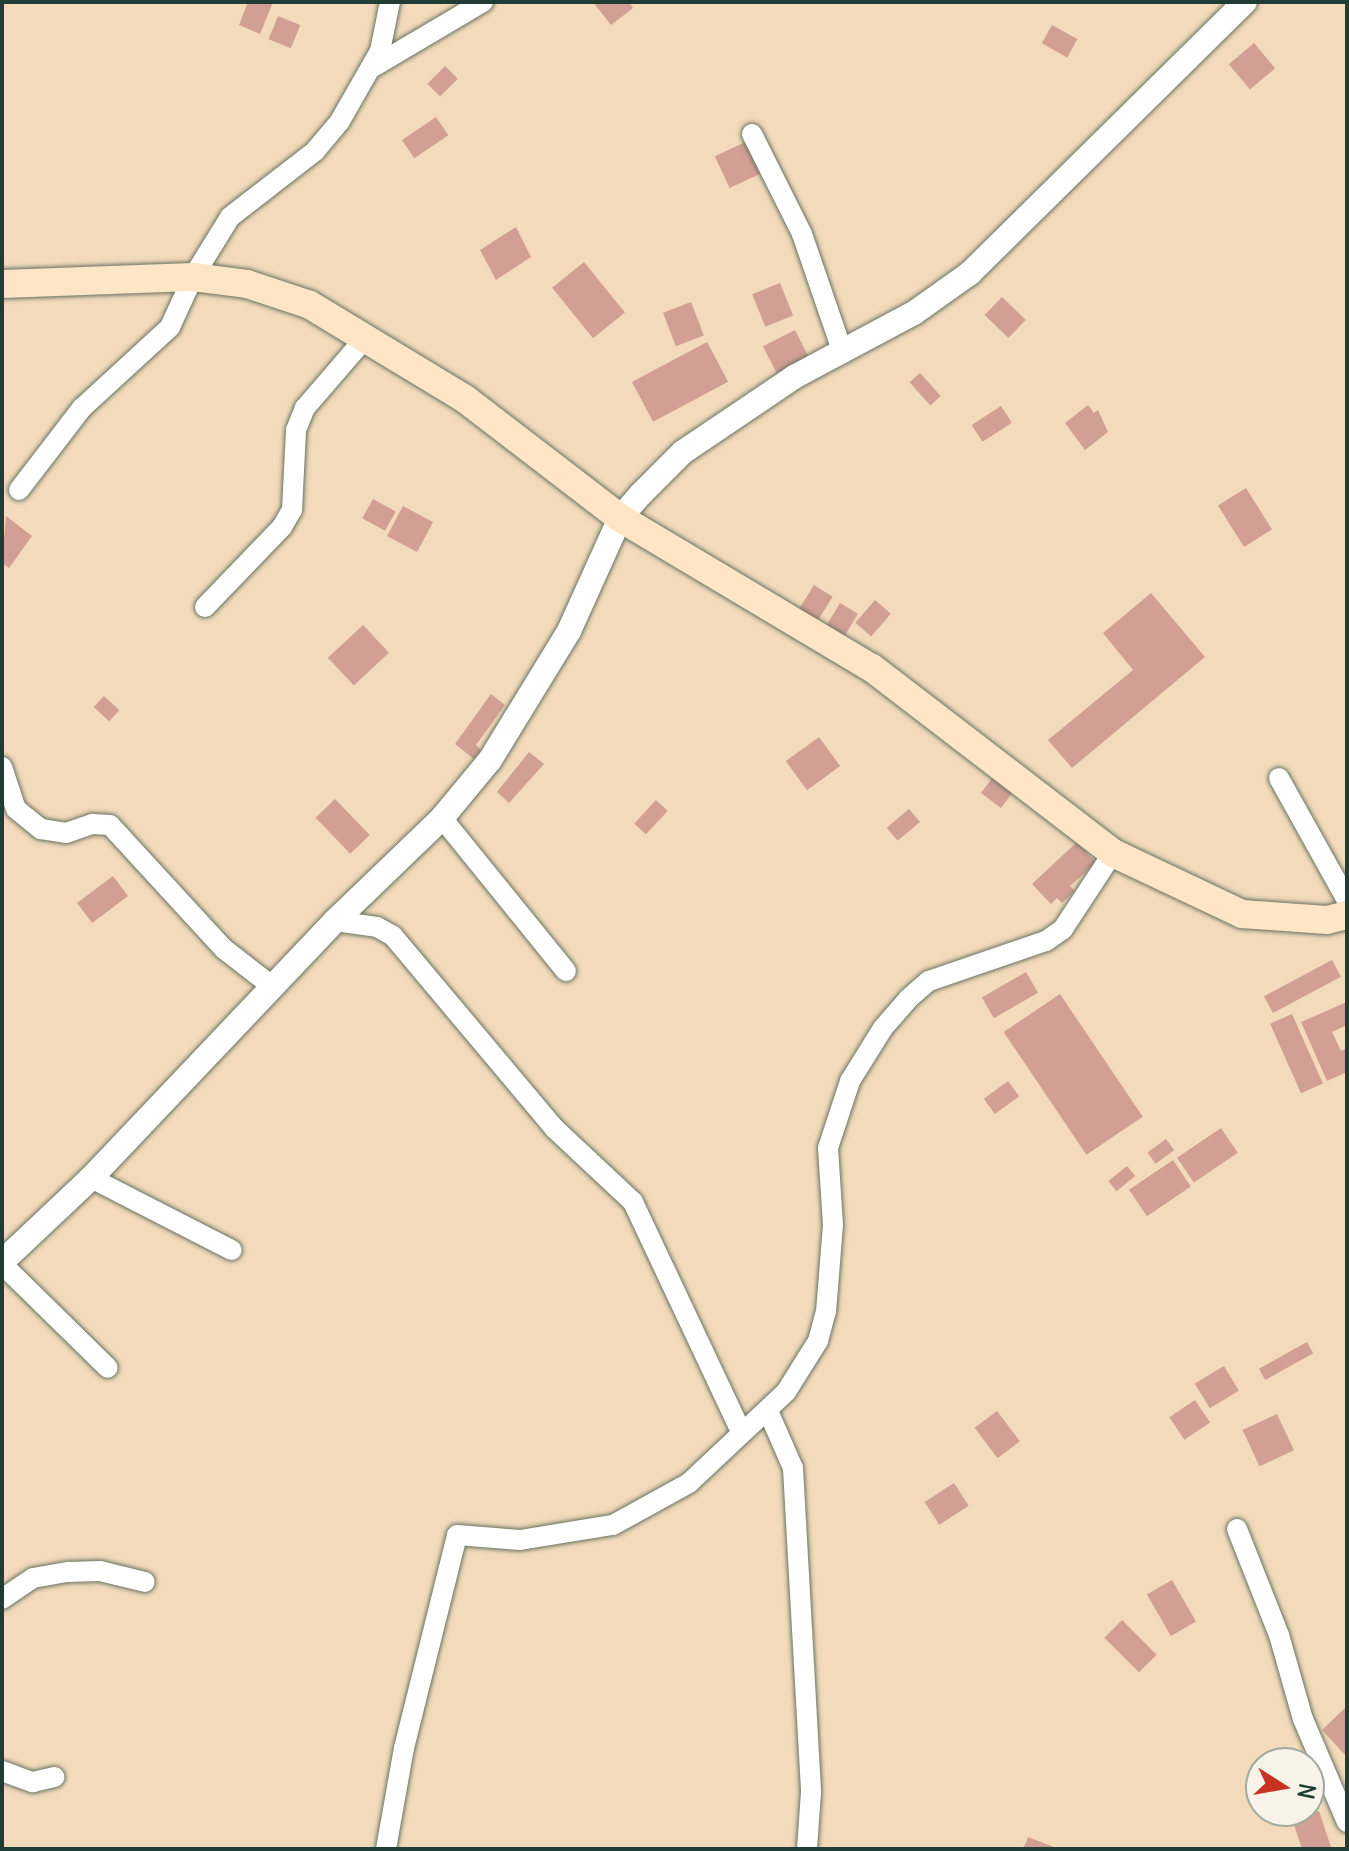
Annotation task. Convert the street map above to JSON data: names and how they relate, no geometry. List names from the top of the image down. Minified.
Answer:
{"north":"right"}
